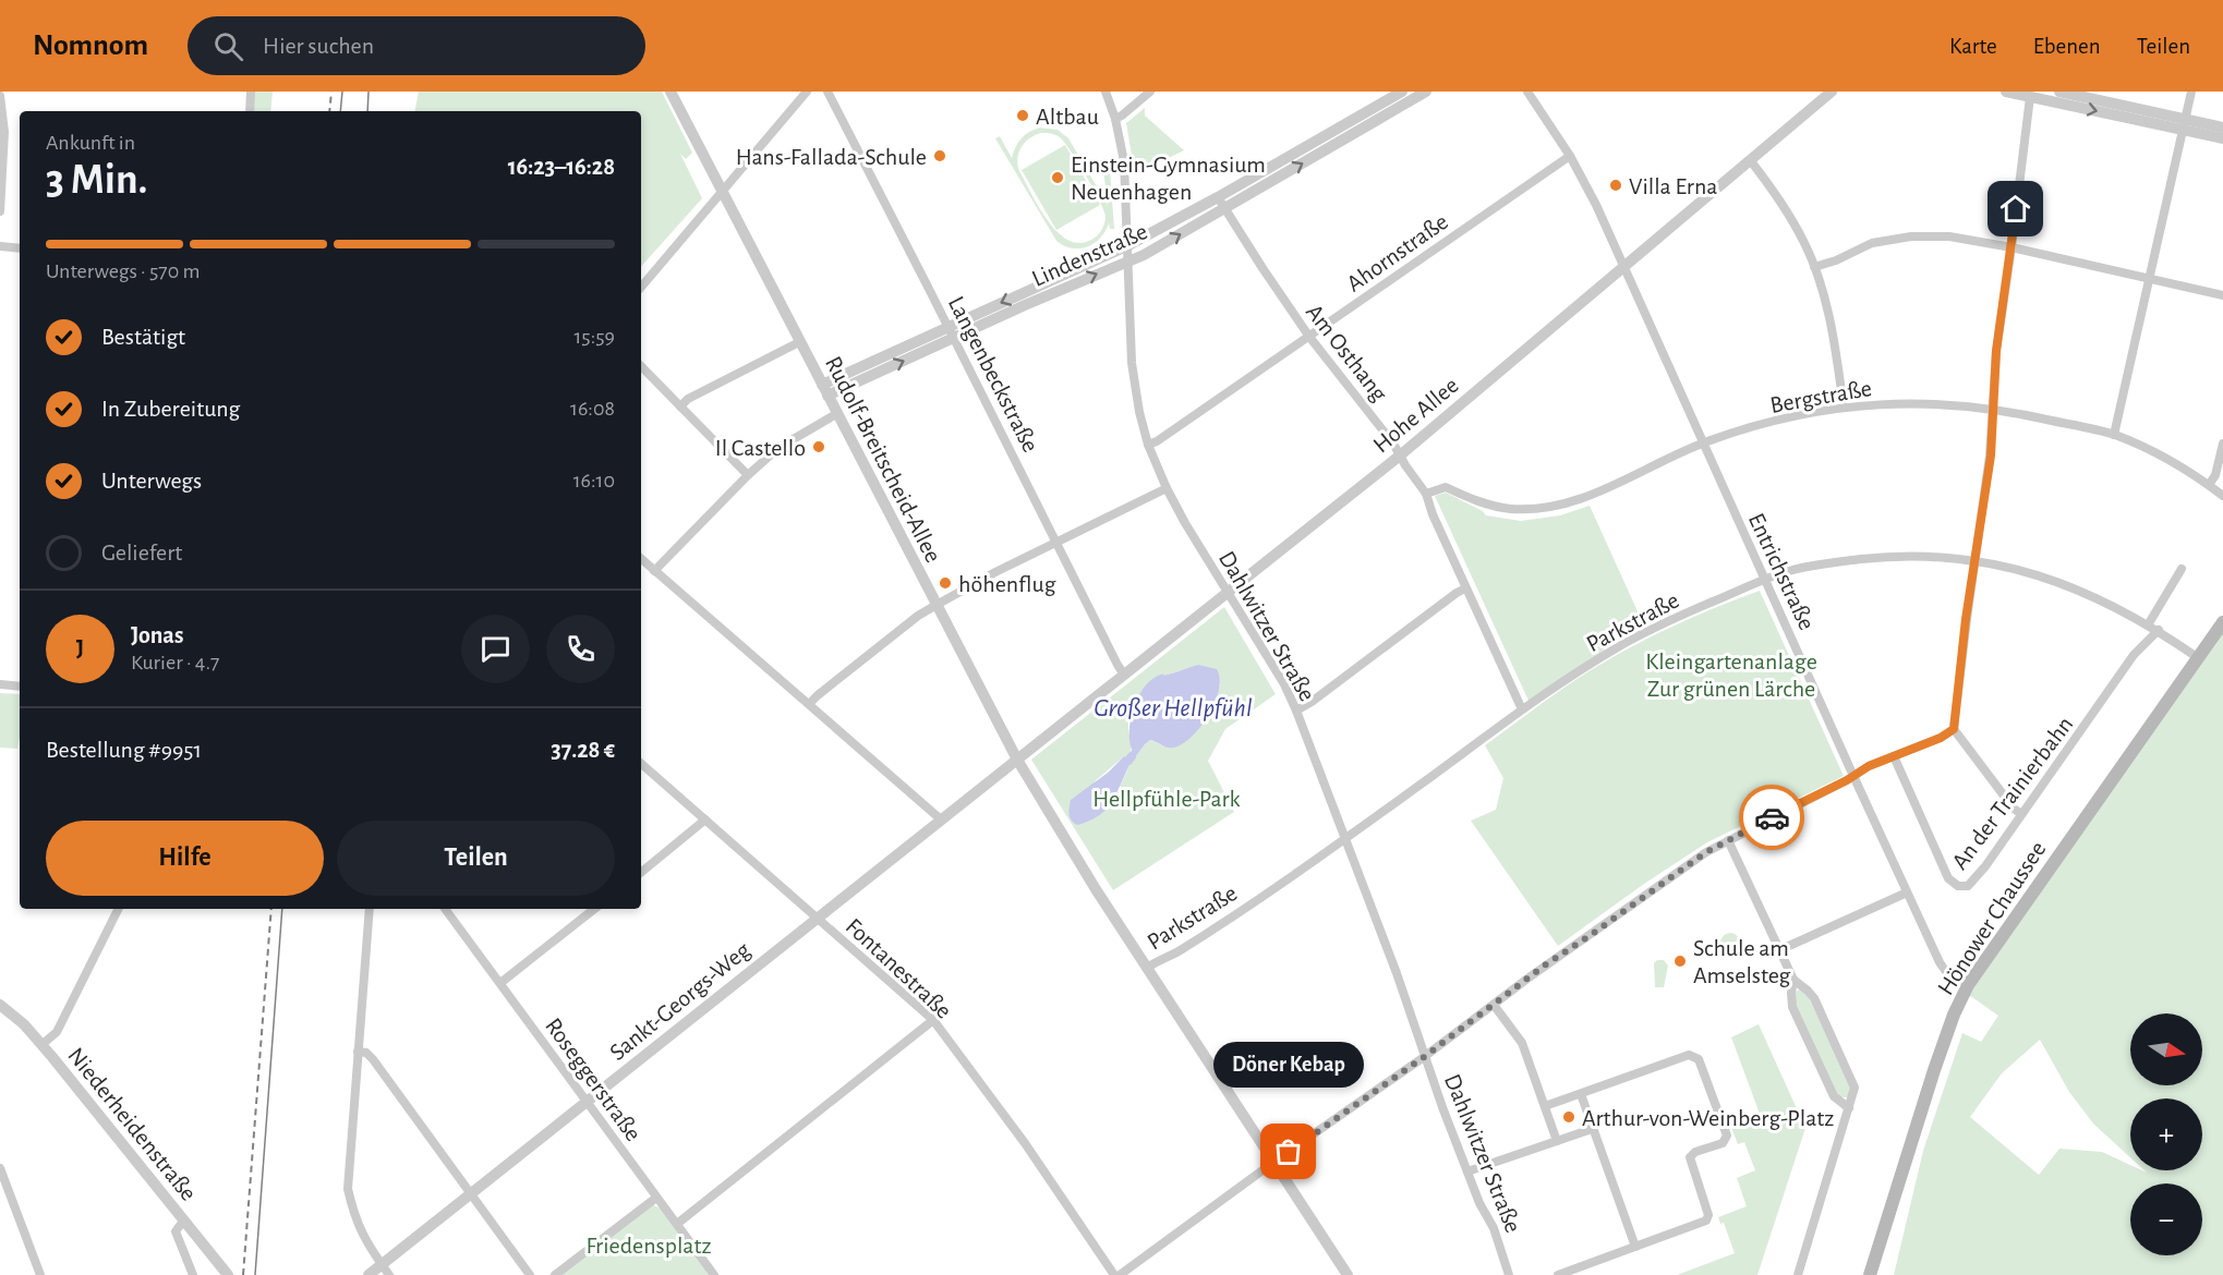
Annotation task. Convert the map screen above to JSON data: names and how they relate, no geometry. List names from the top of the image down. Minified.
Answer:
{"streets":{"main road":["Hönower Chaussee"],"street":["Ahornstraße","Lindenstraße","Am Osthang","Langenbeckstraße","Bergstraße","Hohe Allee","Rudolf-Breitscheid-Allee","Entrichstraße","Parkstraße","Dahlwitzer Straße","An der Trainierbahn","Fontanestraße","Sankt-Georgs-Weg","Roseggerstraße","Niederheidenstraße"]},"crossings":[["Ahornstraße","Am Osthang"],["Ahornstraße","Entrichstraße"],["Ahornstraße","Dahlwitzer Straße"],["Lindenstraße","Am Osthang"],["Lindenstraße","Langenbeckstraße"],["Lindenstraße","Rudolf-Breitscheid-Allee"],["Lindenstraße","Dahlwitzer Straße"],["Am Osthang","Bergstraße"],["Am Osthang","Hohe Allee"],["Am Osthang","Parkstraße"],["Langenbeckstraße","Hohe Allee"],["Bergstraße","Entrichstraße"],["Hohe Allee","Rudolf-Breitscheid-Allee"],["Hohe Allee","Entrichstraße"],["Hohe Allee","Dahlwitzer Straße"],["Hohe Allee","Sankt-Georgs-Weg"],["Rudolf-Breitscheid-Allee","Parkstraße"],["Rudolf-Breitscheid-Allee","Sankt-Georgs-Weg"],["Entrichstraße","Parkstraße"],["Entrichstraße","Hönower Chaussee"],["Parkstraße","Dahlwitzer Straße"],["Parkstraße","An der Trainierbahn"],["Parkstraße","Hönower Chaussee"],["Fontanestraße","Sankt-Georgs-Weg"],["Sankt-Georgs-Weg","Roseggerstraße"]],"water":["Großer Hellpfühl"],"parks":["Kleingartenanlage Zur grünen Lärche","Hellpfühle-Park","Friedensplatz"],"places":["Altbau","Hans-Fallada-Schule","Einstein-Gymnasium Neuenhagen","Villa Erna","Il Castello","höhenflug","Schule am Amselsteg","Arthur-von-Weinberg-Platz","Döner Kebap"],"north":"right","page":{"header":"Nomnom","search":"Hier suchen","nav":["Karte","Ebenen","Teilen"],"heading":["3 Min.","Ankunft in","16:23–16:28"],"panel":["Jonas","Kurier · 4.7","Bestellung #9951","37.28 €"],"bar":"Unterwegs · 570 m","list":[["Bestätigt","15:59"],["In Zubereitung","16:08"],["Unterwegs","16:10"],"Geliefert"],"round":"J","buttons":["Hilfe","Teilen"],"map_buttons":["+","−"],"bubble":"Döner Kebap"}}
